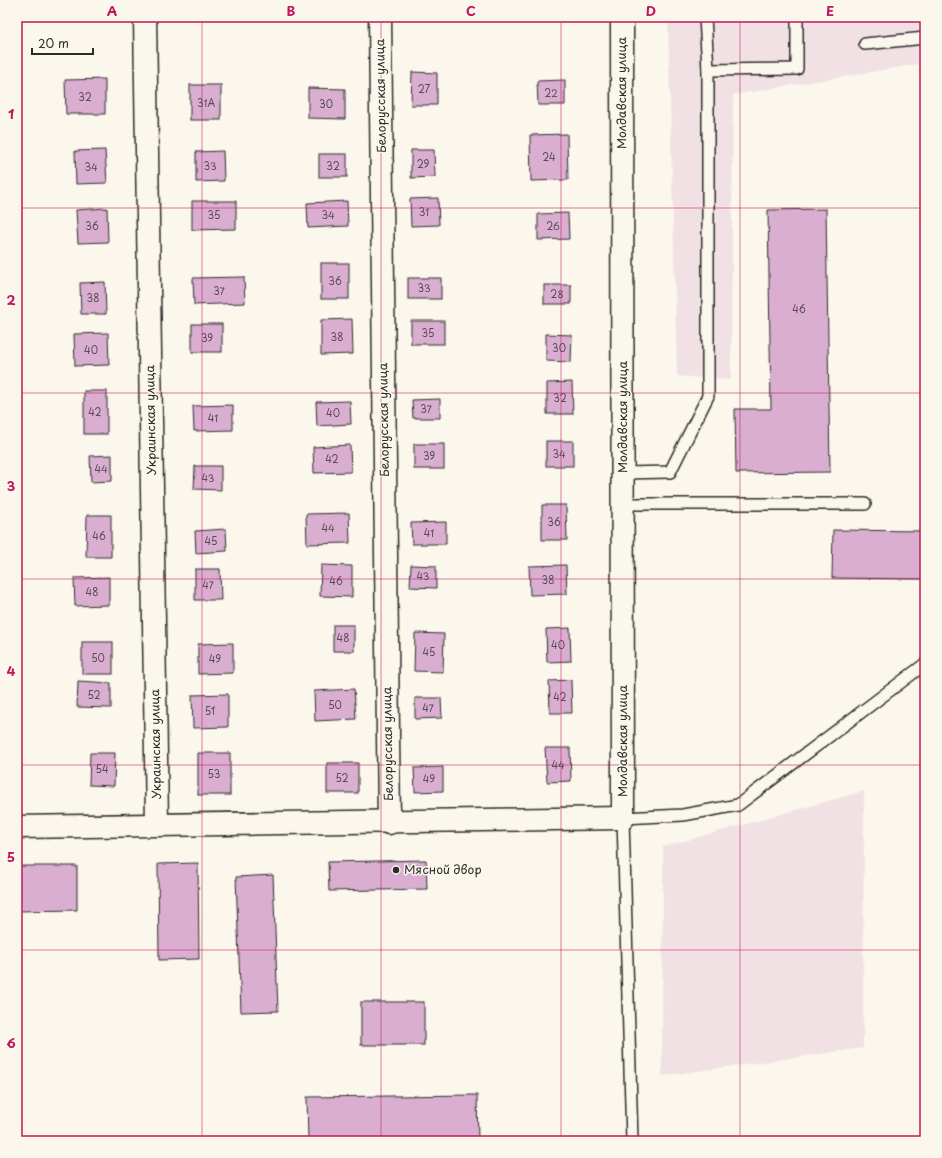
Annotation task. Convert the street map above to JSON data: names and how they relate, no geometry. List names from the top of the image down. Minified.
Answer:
{"streets":{"street":["Молдавская улица","Белорусская улица","Украинская улица"]},"places":["Мясной двор"],"house_numbers":["27","22","32","31А","30","24","29","33","32","34","31","35","34","36","26","36","33","37","28","38","46","35","38","39","30","40","32","37","42","40","41","34","39","42","44","43","36","44","41","46","45","43","38","46","47","48","48","40","45","50","49","52","42","50","47","51","44","54","53","52","49"],"scale_bar":"20 m","grid":{"columns":["A","B","C","D","E"],"rows":["1","2","3","4","5","6"]}}
